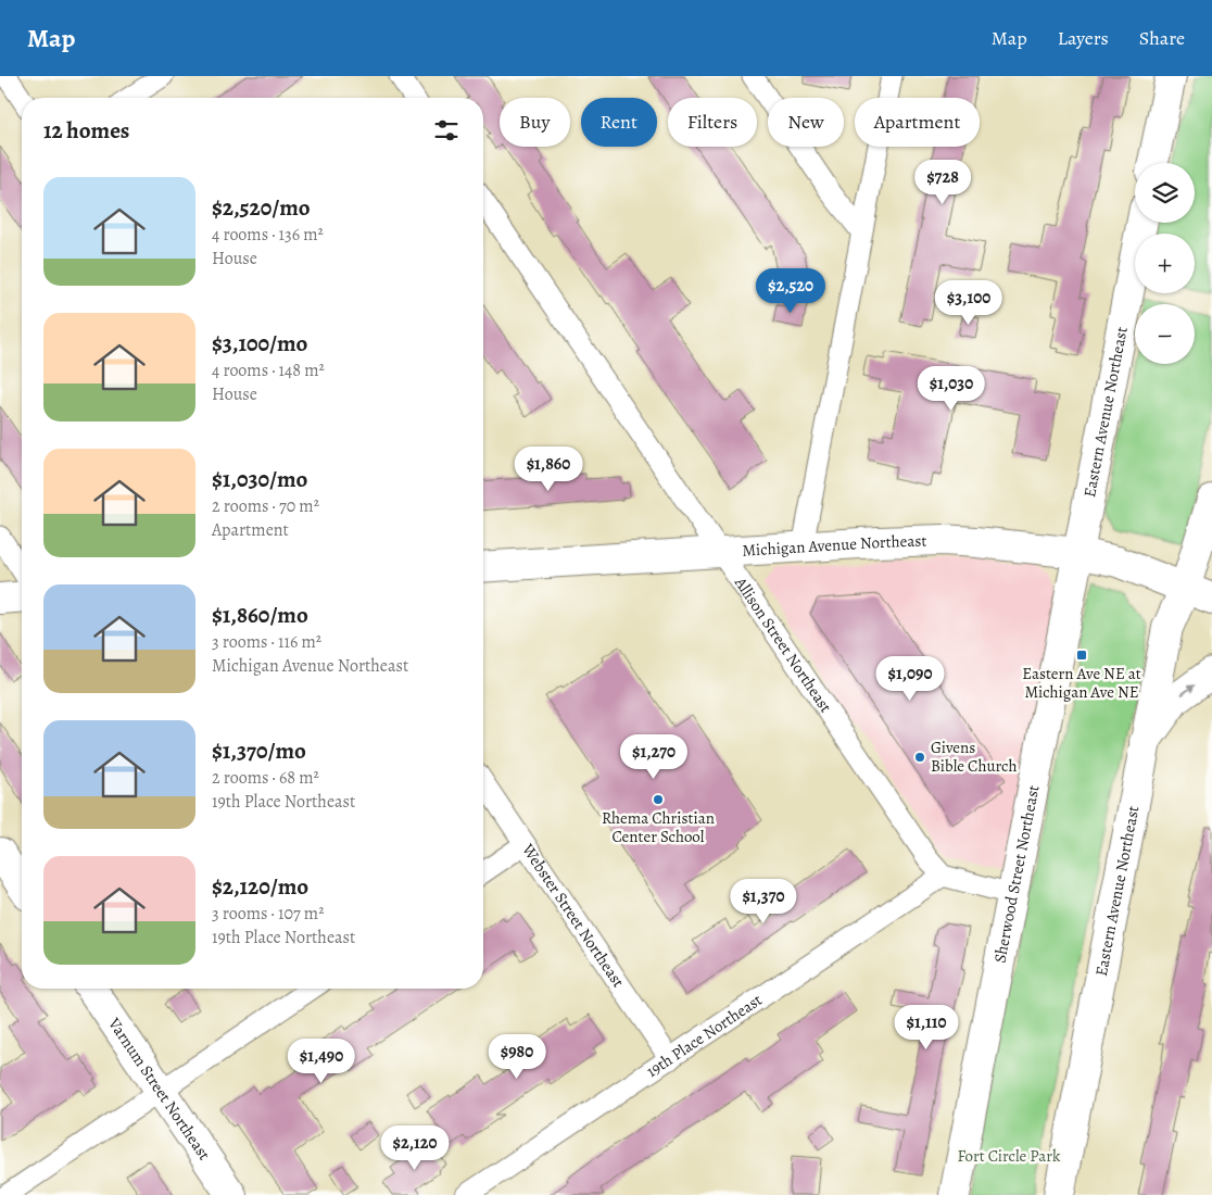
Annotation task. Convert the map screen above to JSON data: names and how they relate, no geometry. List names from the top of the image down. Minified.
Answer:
{"streets":{"street":["Eastern Avenue Northeast","Michigan Avenue Northeast","Allison Street Northeast","Sherwood Street Northeast","Webster Street Northeast","19th Place Northeast","Varnum Street Northeast"]},"crossings":[["Eastern Avenue Northeast","Michigan Avenue Northeast"],["Eastern Avenue Northeast","Sherwood Street Northeast"],["Michigan Avenue Northeast","Allison Street Northeast"],["Michigan Avenue Northeast","Sherwood Street Northeast"],["Allison Street Northeast","19th Place Northeast"],["Webster Street Northeast","19th Place Northeast"]],"parks":["Fort Circle Park"],"places":{"transit":["Eastern Ave NE at Michigan Ave NE"],"other":["Givens Bible Church","Rhema Christian Center School"]},"page":{"header":"Map","nav":["Map","Layers","Share"],"chip":["Buy","Rent","Filters","New","Apartment"],"heading":"12 homes","price":["$728","$2,520","$3,100","$1,030","$1,860","$1,090","$1,270","$1,370","$1,110","$980","$1,490","$2,120"],"map_buttons":["+","−"],"list":[{"name":"$2,520/mo","note":"4 rooms · 136 m² · House"},{"name":"$3,100/mo","note":"4 rooms · 148 m² · House"},{"name":"$1,030/mo","note":"2 rooms · 70 m² · Apartment"},{"name":"$1,860/mo","note":"3 rooms · 116 m² · Michigan Avenue Northeast"},{"name":"$1,370/mo","note":"2 rooms · 68 m² · 19th Place Northeast"},{"name":"$2,120/mo","note":"3 rooms · 107 m² · 19th Place Northeast"}]}}
